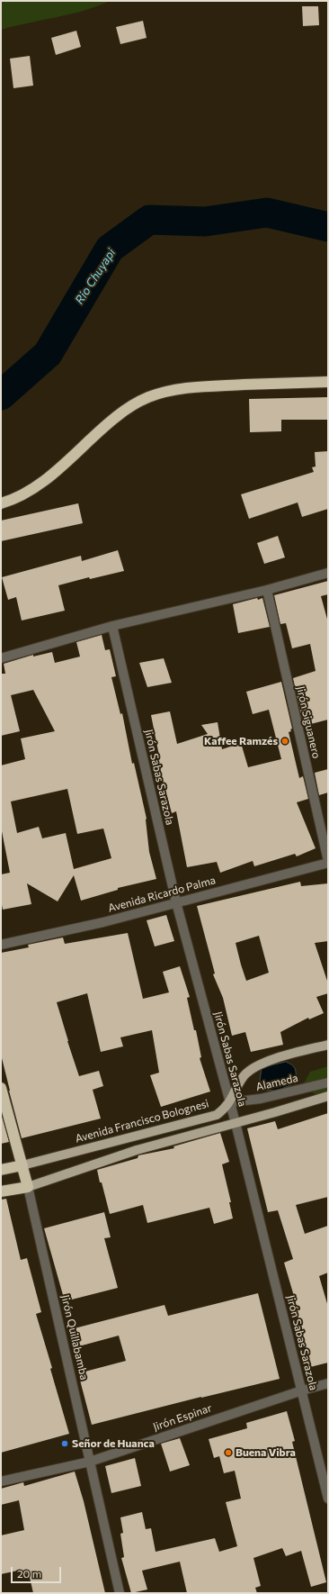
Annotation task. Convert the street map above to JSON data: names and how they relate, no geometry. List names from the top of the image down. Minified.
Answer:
{"streets":{"highway":["Avenida Francisco Bolognesi","Jirón Quillabamba"],"street":["Jirón Siguanero","Jirón Sabas Sarazola","Avenida Ricardo Palma","Alameda","Jirón Espinar"]},"crossings":[["Jirón Siguanero","Avenida Ricardo Palma"],["Jirón Sabas Sarazola","Avenida Ricardo Palma"],["Jirón Sabas Sarazola","Alameda"],["Jirón Sabas Sarazola","Avenida Francisco Bolognesi"],["Jirón Sabas Sarazola","Jirón Espinar"],["Alameda","Avenida Francisco Bolognesi"],["Avenida Francisco Bolognesi","Jirón Quillabamba"],["Jirón Quillabamba","Jirón Espinar"]],"water":["Rio Chuyapi"],"places":["Kaffee Ramzés","Señor de Huanca","Buena Vibra"],"scale_bar":"20 m"}
